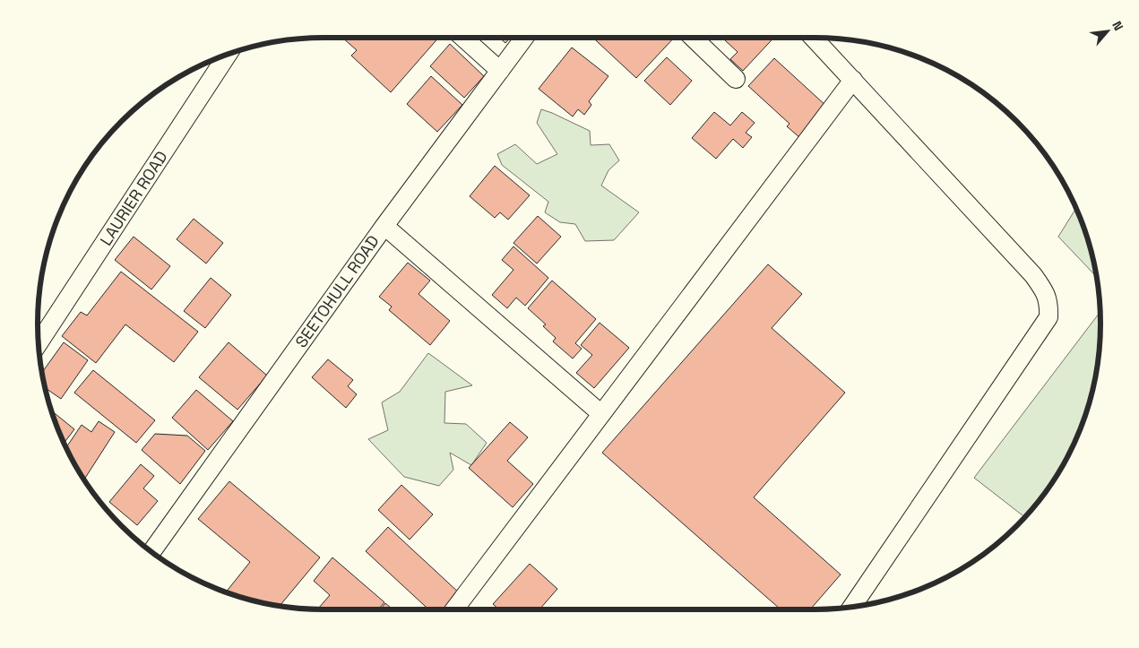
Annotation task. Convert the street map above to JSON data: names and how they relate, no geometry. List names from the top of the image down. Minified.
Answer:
{"streets":{"street":["LAURIER ROAD","SEETOHULL ROAD"]},"north":"top right"}
